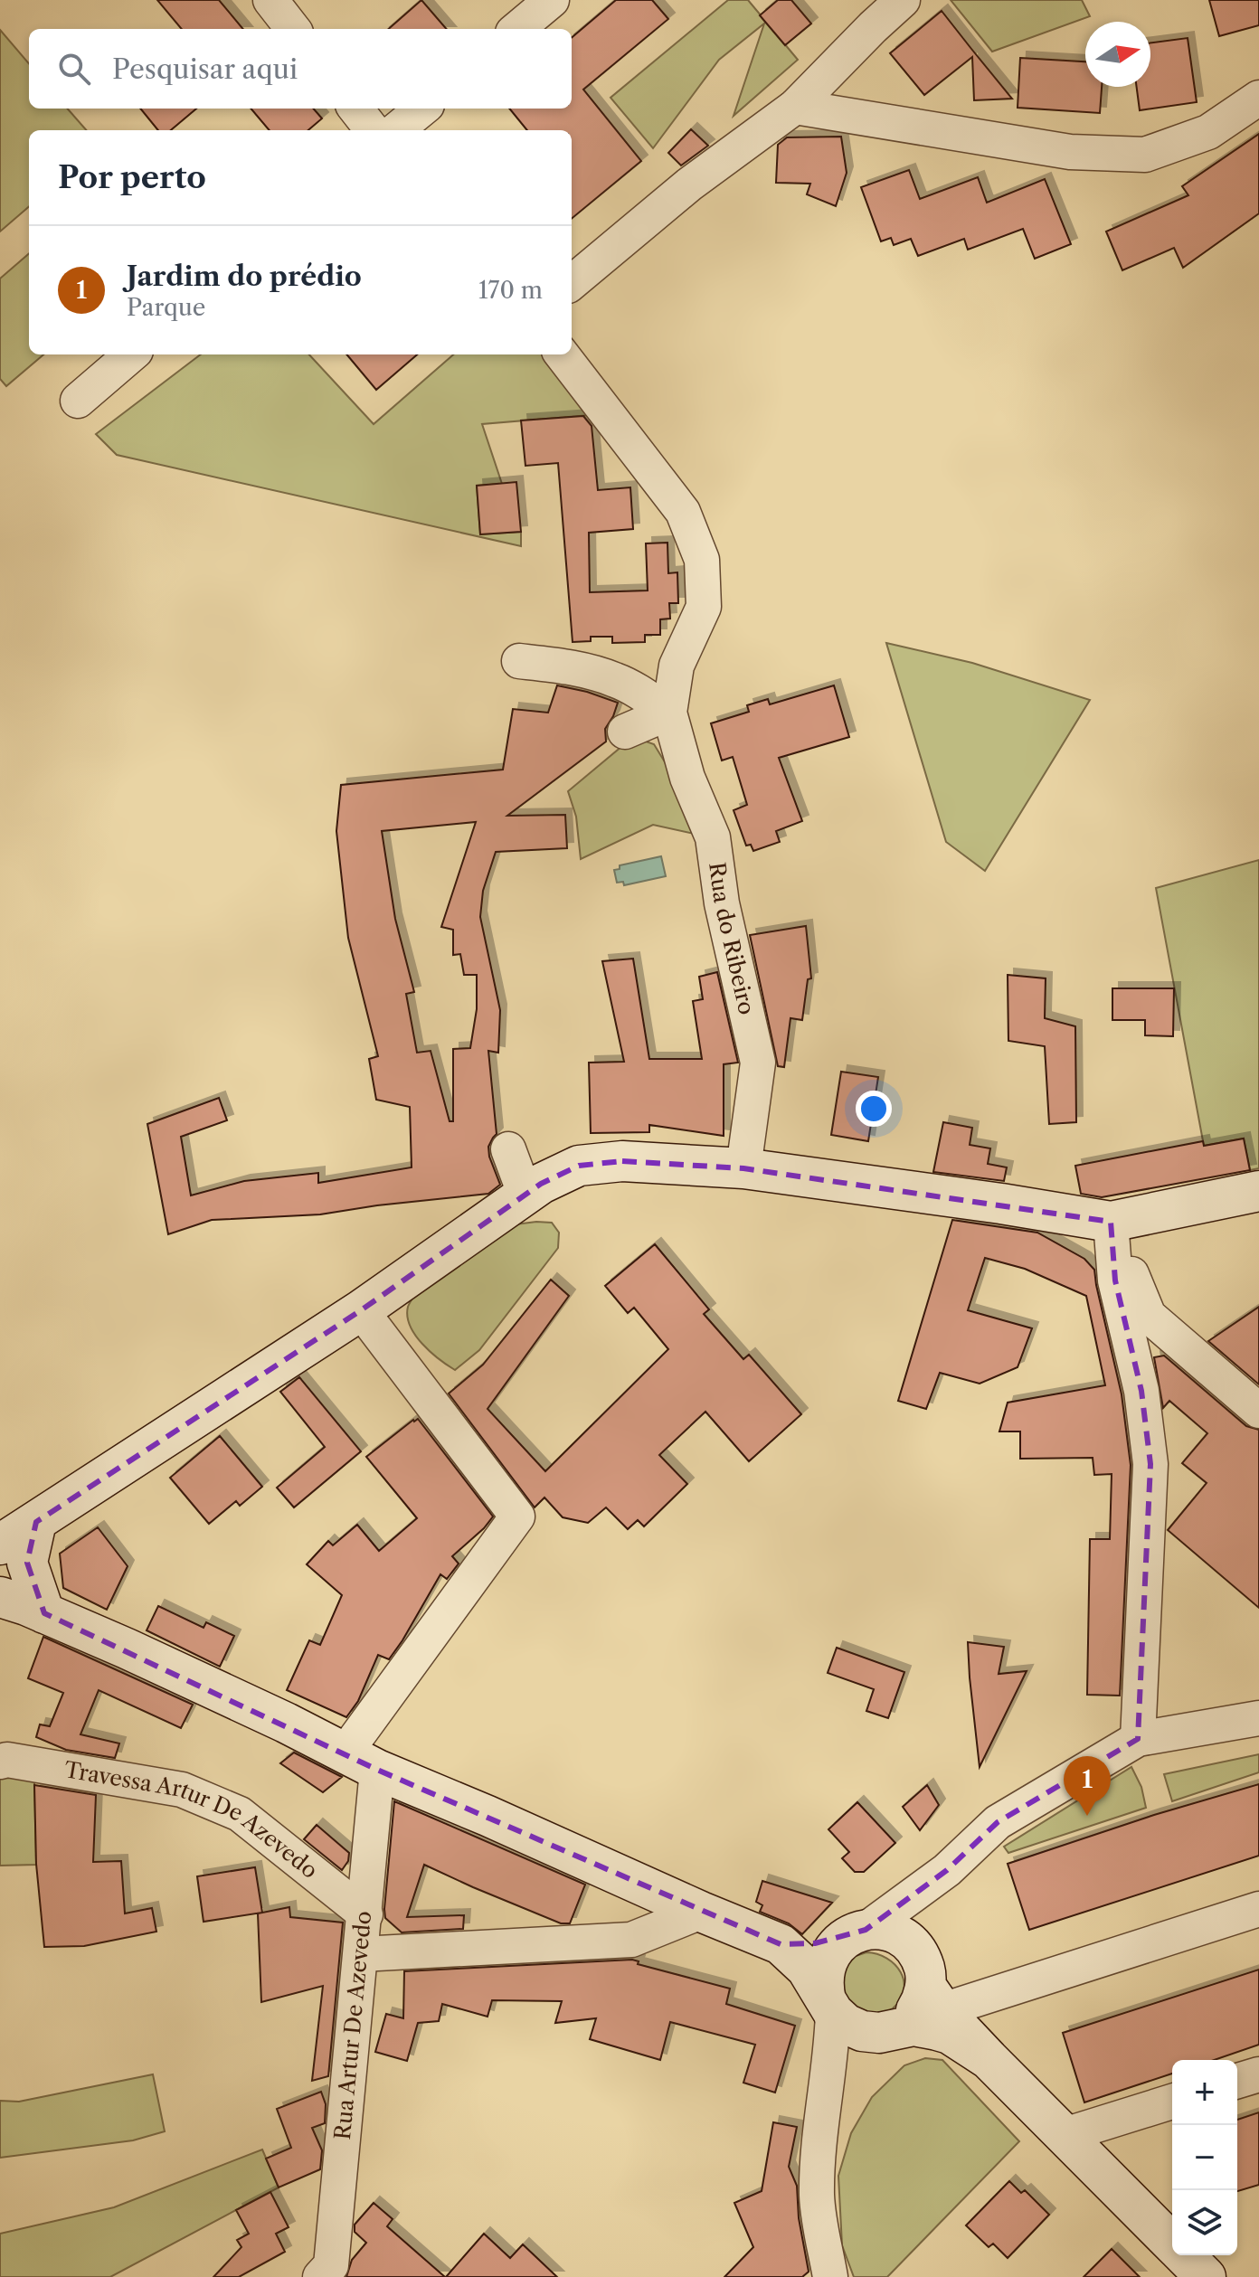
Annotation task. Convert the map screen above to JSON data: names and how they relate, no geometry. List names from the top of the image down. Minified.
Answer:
{"streets":{"street":["Rua do Ribeiro","Travessa Artur De Azevedo","Rua Artur De Azevedo"]},"crossings":[["Travessa Artur De Azevedo","Rua Artur De Azevedo"]],"north":"right","page":{"search":"Pesquisar aqui","heading":"Por perto","list":[{"mark":"1","name":"Jardim do prédio","note":"Parque","value":"170 m"}],"pins":"1","map_buttons":["+","−"]}}
